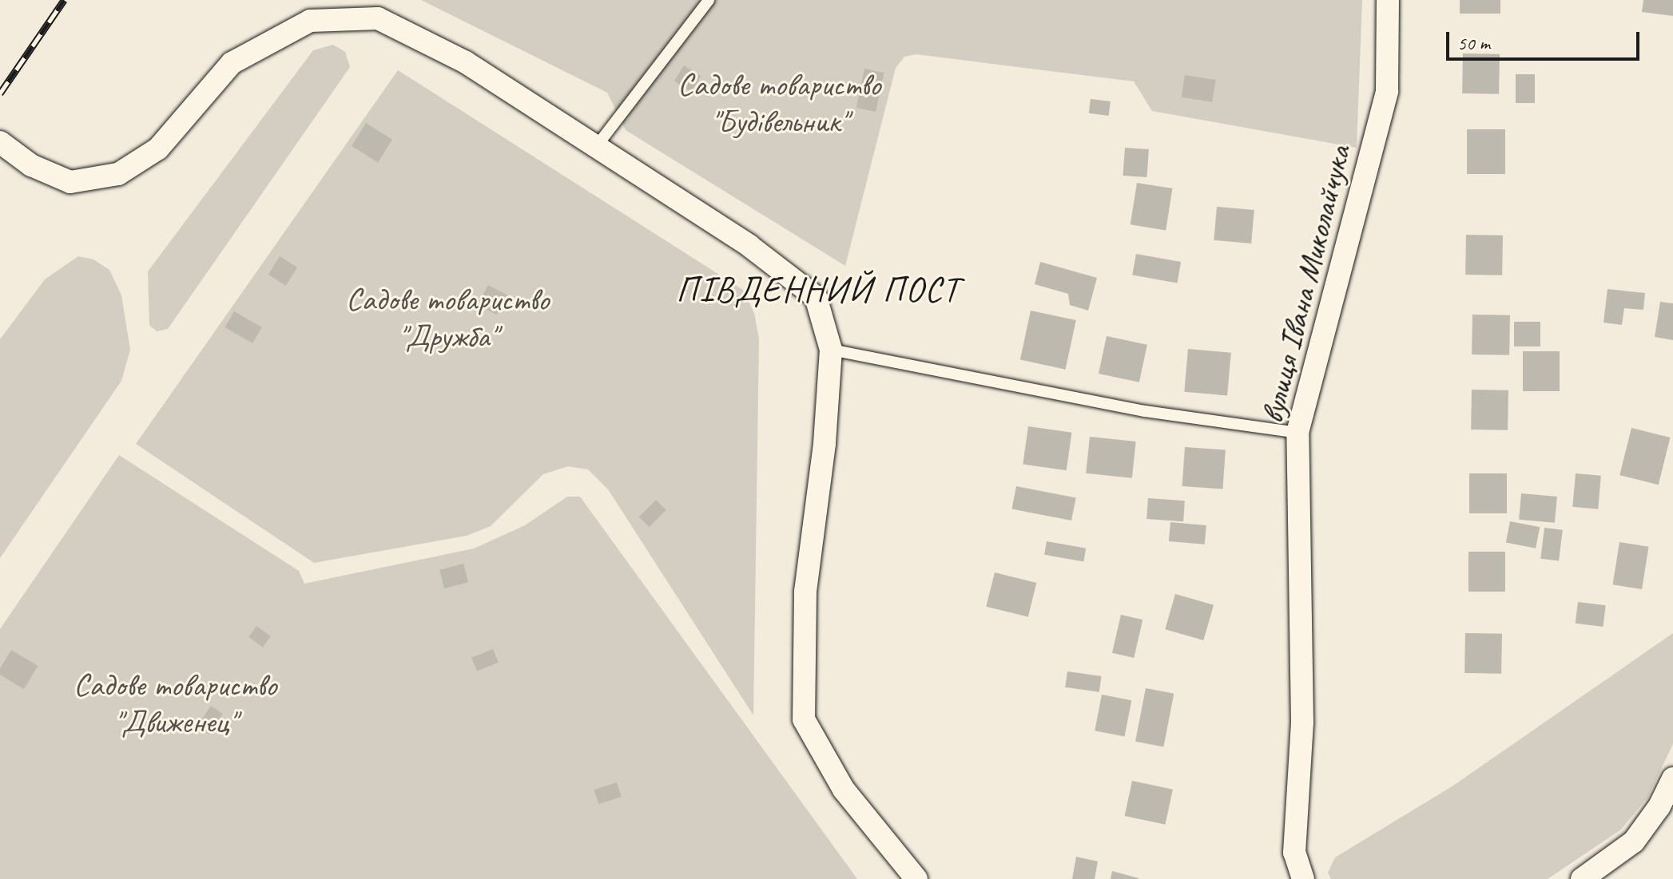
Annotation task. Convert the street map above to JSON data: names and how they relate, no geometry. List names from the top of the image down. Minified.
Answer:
{"streets":{"street":["вулиця Івана Миколайчука"]},"districts":["ПІВДЕННИЙ ПОСТ"],"parks":["Садове товариство \"Будівельник\"","Садове товариство \"Дружба\"","Садове товариство \"Движенец\""],"scale_bar":"50 m"}
